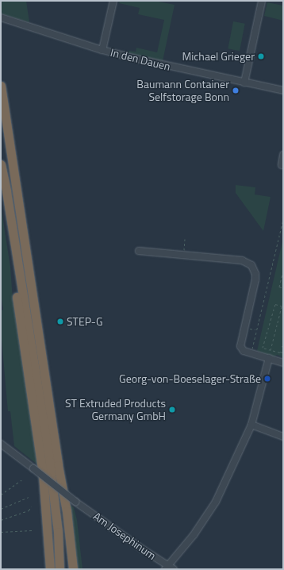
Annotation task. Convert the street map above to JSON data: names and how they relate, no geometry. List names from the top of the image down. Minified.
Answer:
{"streets":{"street":["In den Dauen","Am Josephinum"]},"places":["Michael Grieger","Baumann Container Selfstorage Bonn","STEP-G","Georg-von-Boeselager-Straße","ST Extruded Products Germany GmbH"]}
